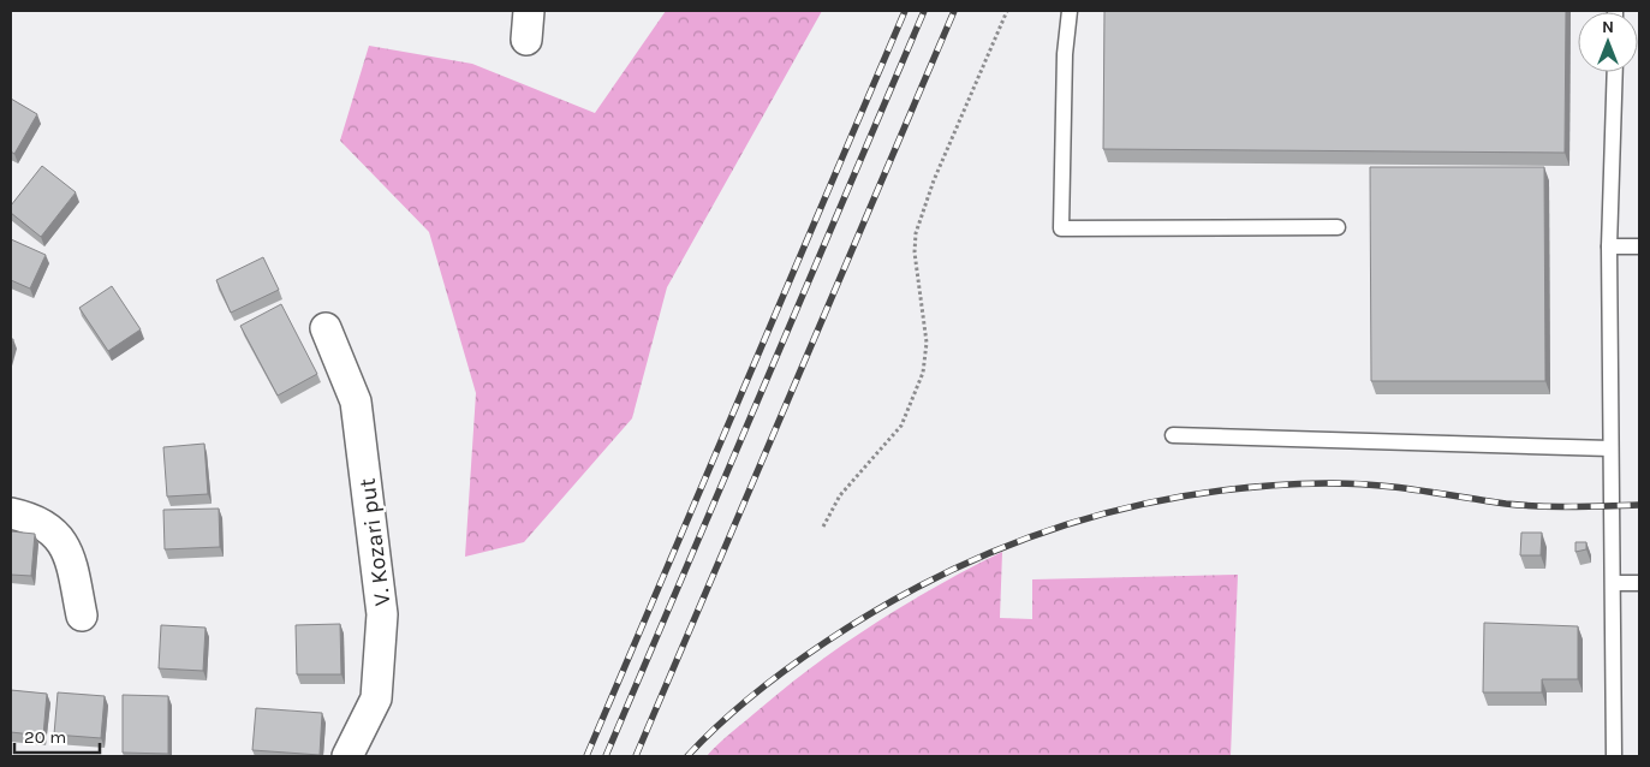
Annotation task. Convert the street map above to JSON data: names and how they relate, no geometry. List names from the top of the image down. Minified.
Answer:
{"streets":{"street":["V. Kozari put"]},"scale_bar":"20 m","north":"top"}
